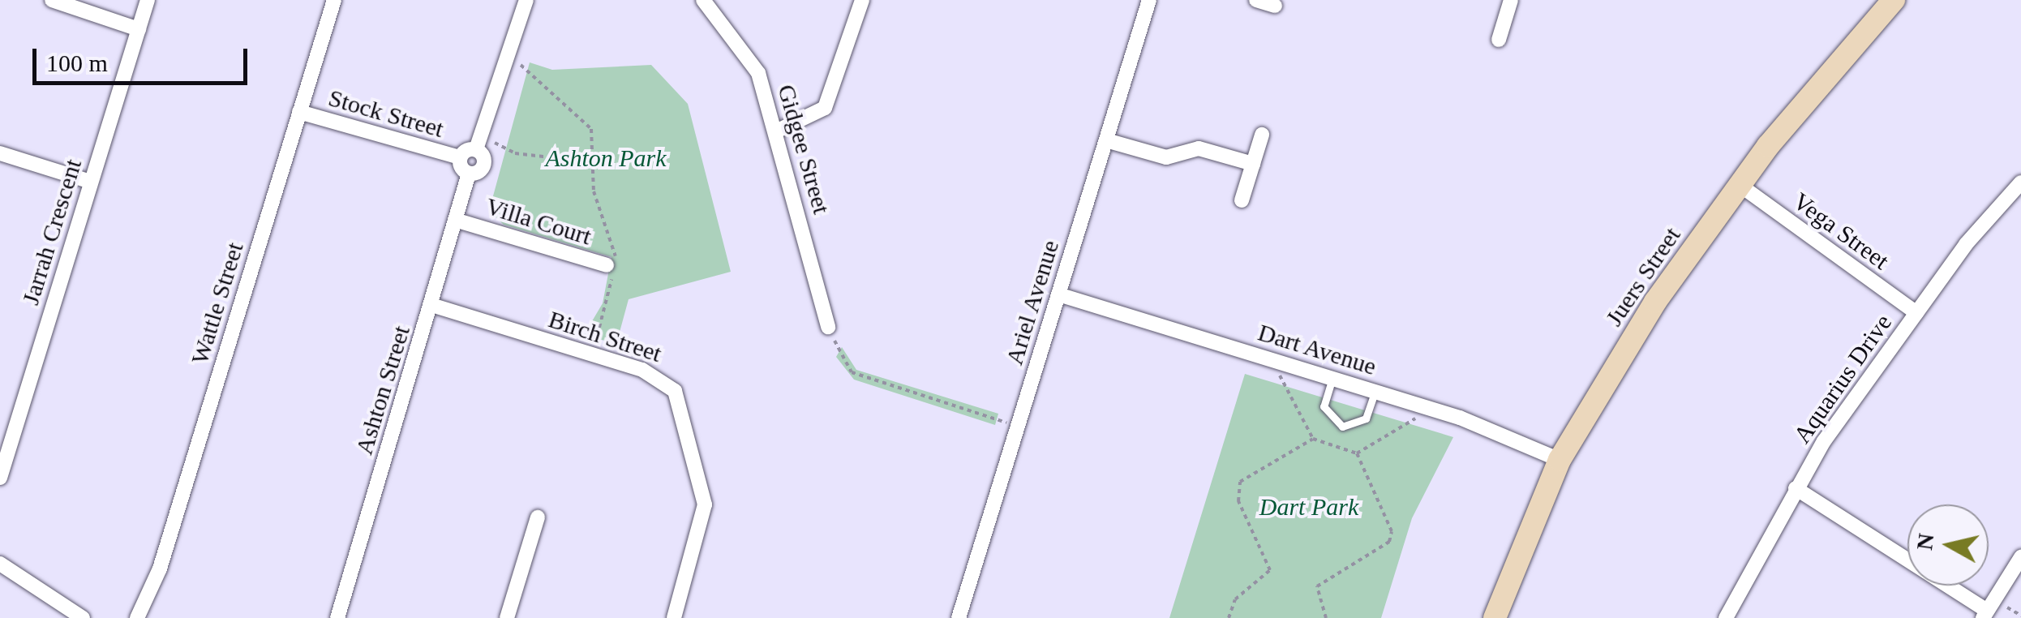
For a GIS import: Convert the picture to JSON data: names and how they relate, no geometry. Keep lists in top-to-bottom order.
{
  "streets": {
    "street": [
      "Stock Street",
      "Gidgee Street",
      "Villa Court",
      "Vega Street",
      "Jarrah Crescent",
      "Juers Street",
      "Ariel Avenue",
      "Wattle Street",
      "Birch Street",
      "Dart Avenue",
      "Aquarius Drive",
      "Ashton Street"
    ]
  },
  "crossings": [
    ["Stock Street", "Wattle Street"],
    ["Villa Court", "Ashton Street"],
    ["Vega Street", "Juers Street"],
    ["Vega Street", "Aquarius Drive"],
    ["Juers Street", "Dart Avenue"],
    ["Ariel Avenue", "Dart Avenue"],
    ["Birch Street", "Ashton Street"]
  ],
  "parks": ["Ashton Park", "Dart Park"],
  "scale_bar": "100 m",
  "north": "left"
}
